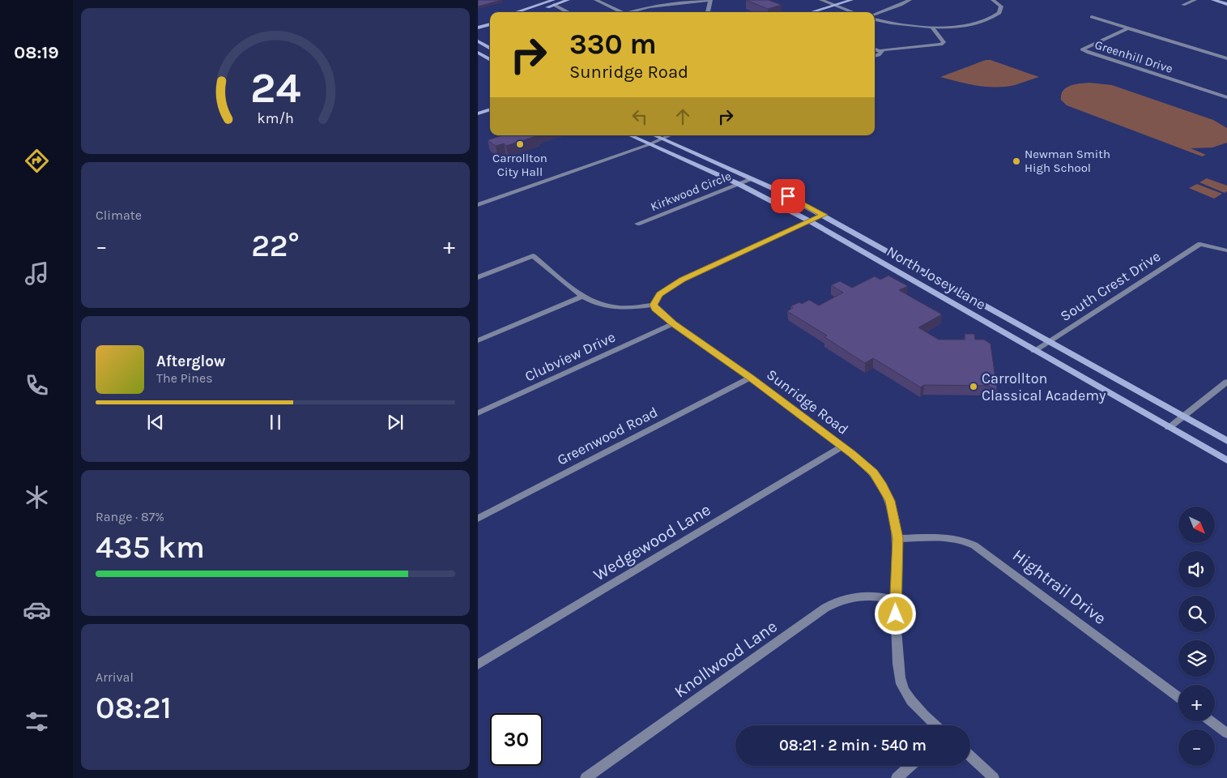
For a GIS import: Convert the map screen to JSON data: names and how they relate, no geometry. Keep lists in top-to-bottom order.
{
  "streets": {
    "main road": ["North Josey Lane"],
    "street": [
      "Greenhill Drive",
      "Kirkwood Circle",
      "South Crest Drive",
      "Clubview Drive",
      "Sunridge Road",
      "Greenwood Road",
      "Wedgewood Lane",
      "Hightrail Drive",
      "Knollwood Lane"
    ]
  },
  "crossings": [
    ["Kirkwood Circle", "North Josey Lane"],
    ["North Josey Lane", "South Crest Drive"],
    ["Clubview Drive", "Sunridge Road"],
    ["Sunridge Road", "Greenwood Road"],
    ["Sunridge Road", "Wedgewood Lane"],
    ["Sunridge Road", "Hightrail Drive"],
    ["Sunridge Road", "Knollwood Lane"]
  ],
  "places": ["Carrollton City Hall", "Newman Smith High School", "Carrollton Classical Academy"],
  "north": "bottom right",
  "page": {
    "tabs": "08:19",
    "turn": ["330 m", "Sunridge Road"],
    "tile": [
      "Climate",
      ["Range · 87%", "435 km"],
      ["Arrival", "08:21"]
    ],
    "heat": ["−", "22°", "+"],
    "song": ["Afterglow", "The Pines"],
    "map_buttons": ["+", "−"],
    "limit": "30",
    "trip": "08:21 · 2 min · 540 m",
    "gauge": ["24", "km/h"]
  }
}
